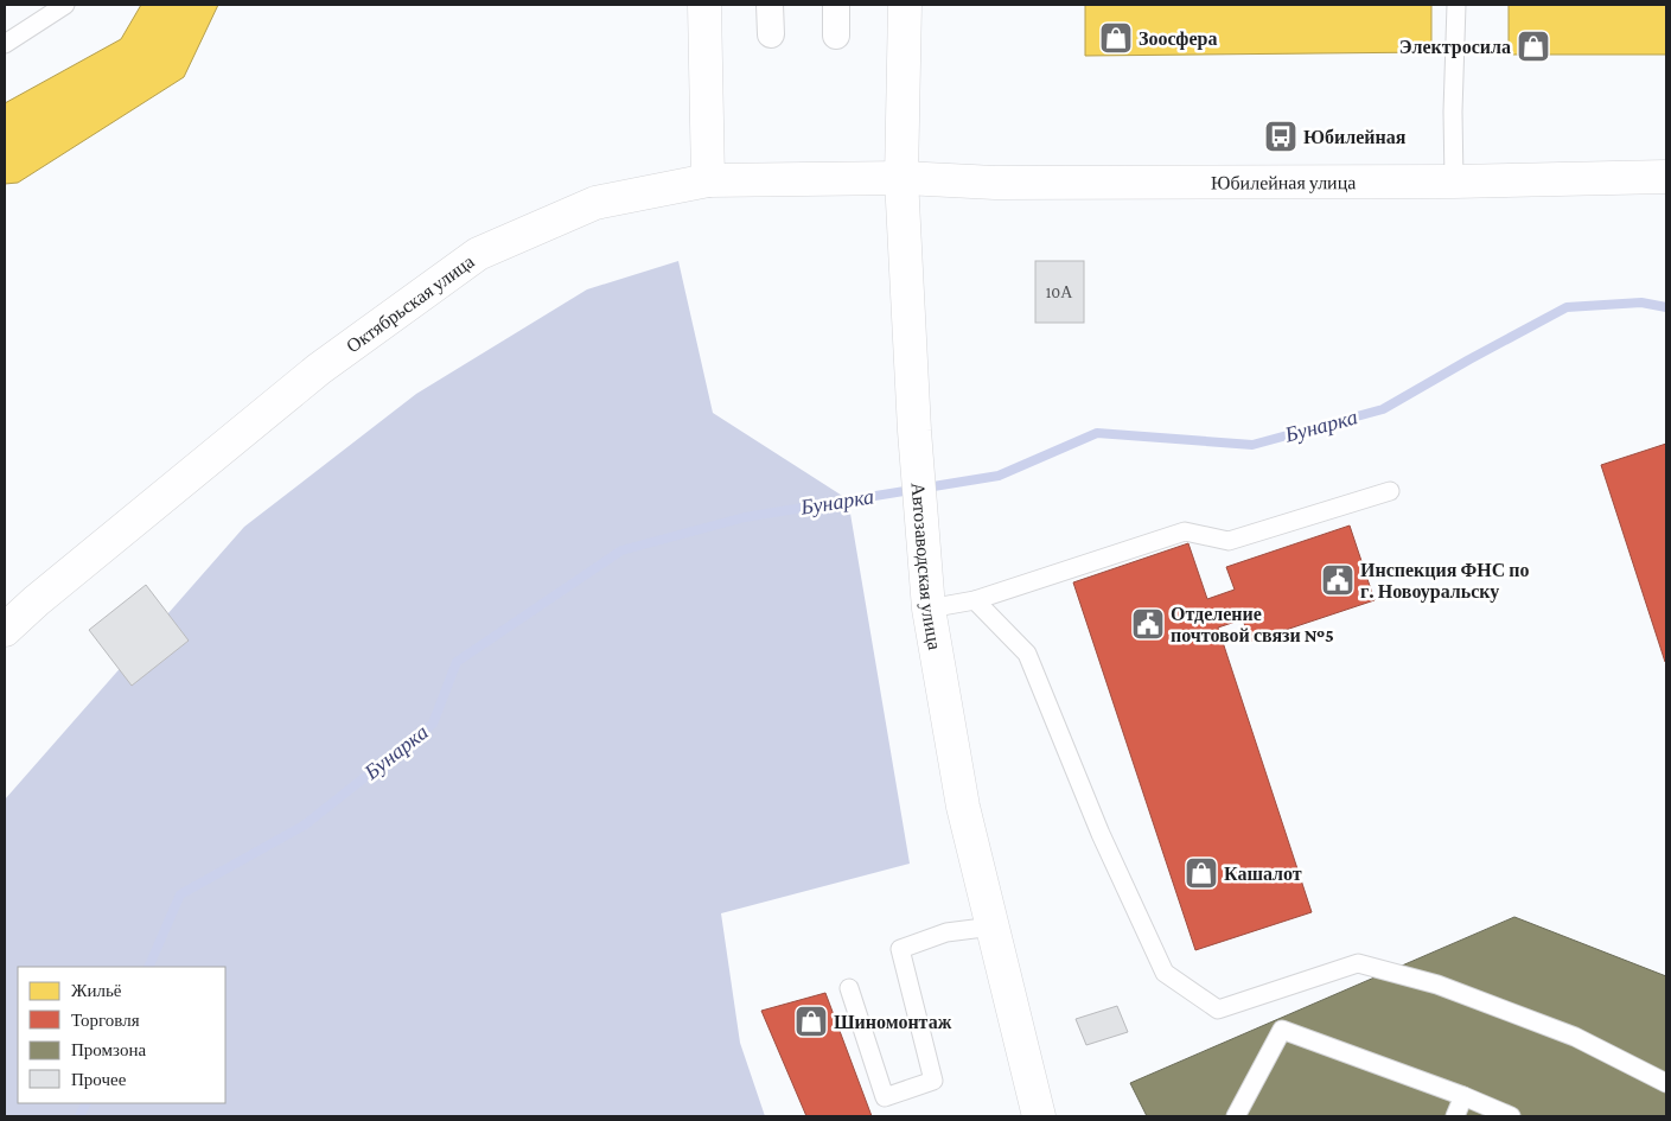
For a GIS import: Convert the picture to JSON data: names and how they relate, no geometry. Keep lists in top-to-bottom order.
{
  "streets": {
    "street": ["Юбилейная улица", "Октябрьская улица", "Автозаводская улица"]
  },
  "crossings": [
    ["Юбилейная улица", "Октябрьская улица"],
    ["Юбилейная улица", "Автозаводская улица"],
    ["Октябрьская улица", "Автозаводская улица"]
  ],
  "water": ["Бунарка"],
  "places": {
    "shop": [
      "Зоосфера",
      "Электросила",
      "Кашалот",
      "Шиномонтаж"
    ],
    "bus stop": ["Юбилейная"],
    "public building": ["Инспекция ФНС по г. Новоуральску", "Отделение почтовой связи №5"]
  },
  "house_numbers": ["10А"],
  "legend": [
    "Жильё",
    "Торговля",
    "Промзона",
    "Прочее"
  ]
}
